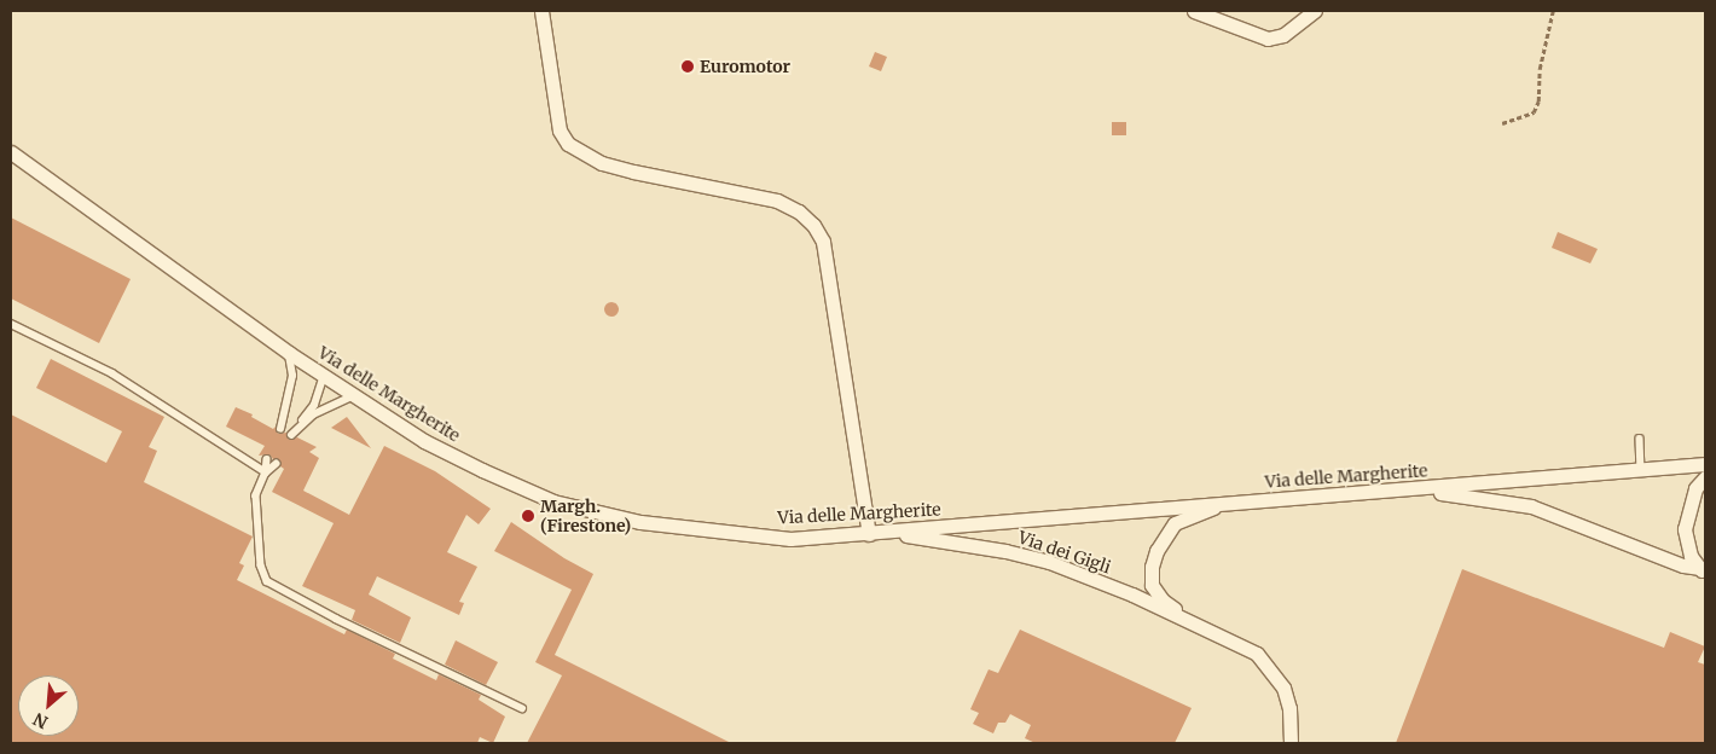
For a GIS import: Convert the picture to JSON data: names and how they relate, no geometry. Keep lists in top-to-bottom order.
{
  "streets": {
    "street": ["Via delle Margherite", "Via dei Gigli"]
  },
  "crossings": [
    ["Via delle Margherite", "Via dei Gigli"]
  ],
  "places": ["Euromotor", "Margh. (Firestone)"],
  "north": "bottom left"
}
